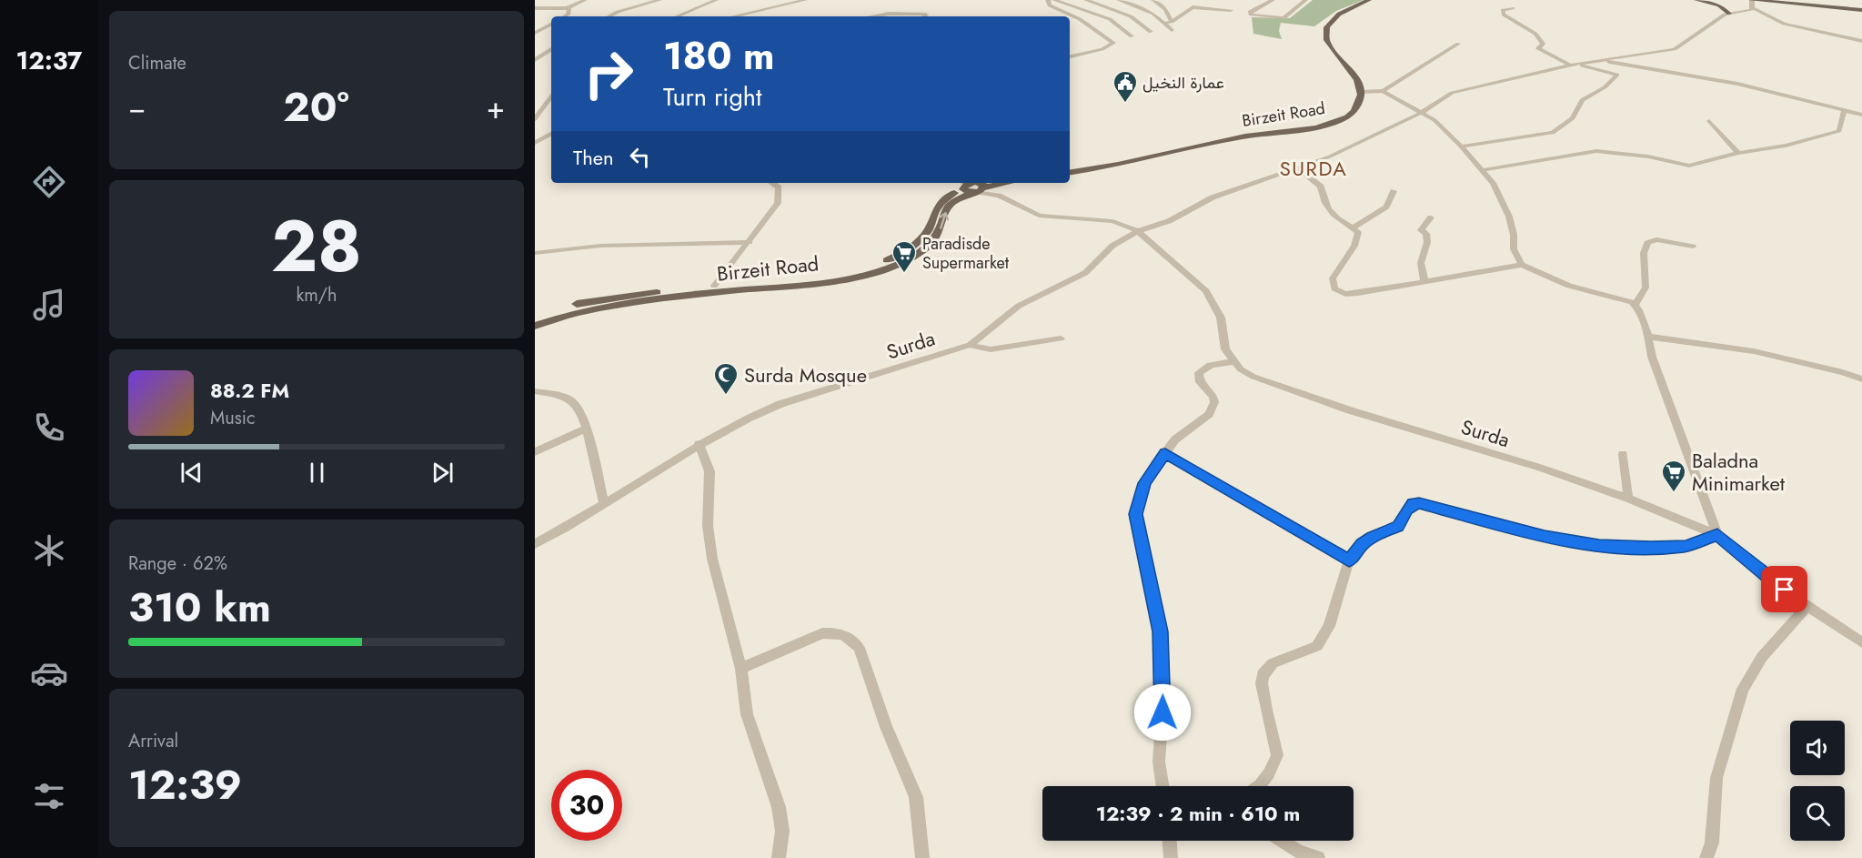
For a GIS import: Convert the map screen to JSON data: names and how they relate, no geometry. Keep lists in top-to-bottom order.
{
  "streets": {
    "main road": ["Birzeit Road"],
    "street": ["Surda"]
  },
  "districts": ["SURDA"],
  "places": {
    "public building": ["عمارة النخيل"],
    "supermarket": ["Paradisde Supermarket", "Baladna Minimarket"],
    "mosque": ["Surda Mosque"]
  },
  "page": {
    "tabs": "12:37",
    "tile": [
      "Climate",
      ["28", "km/h"],
      ["Range · 62%", "310 km"],
      ["Arrival", "12:39"]
    ],
    "turn": ["180 m", "Turn right"],
    "heat": ["−", "20°", "+"],
    "then": "Then",
    "song": ["88.2 FM", "Music"],
    "limit": "30",
    "trip": "12:39 · 2 min · 610 m"
  }
}
